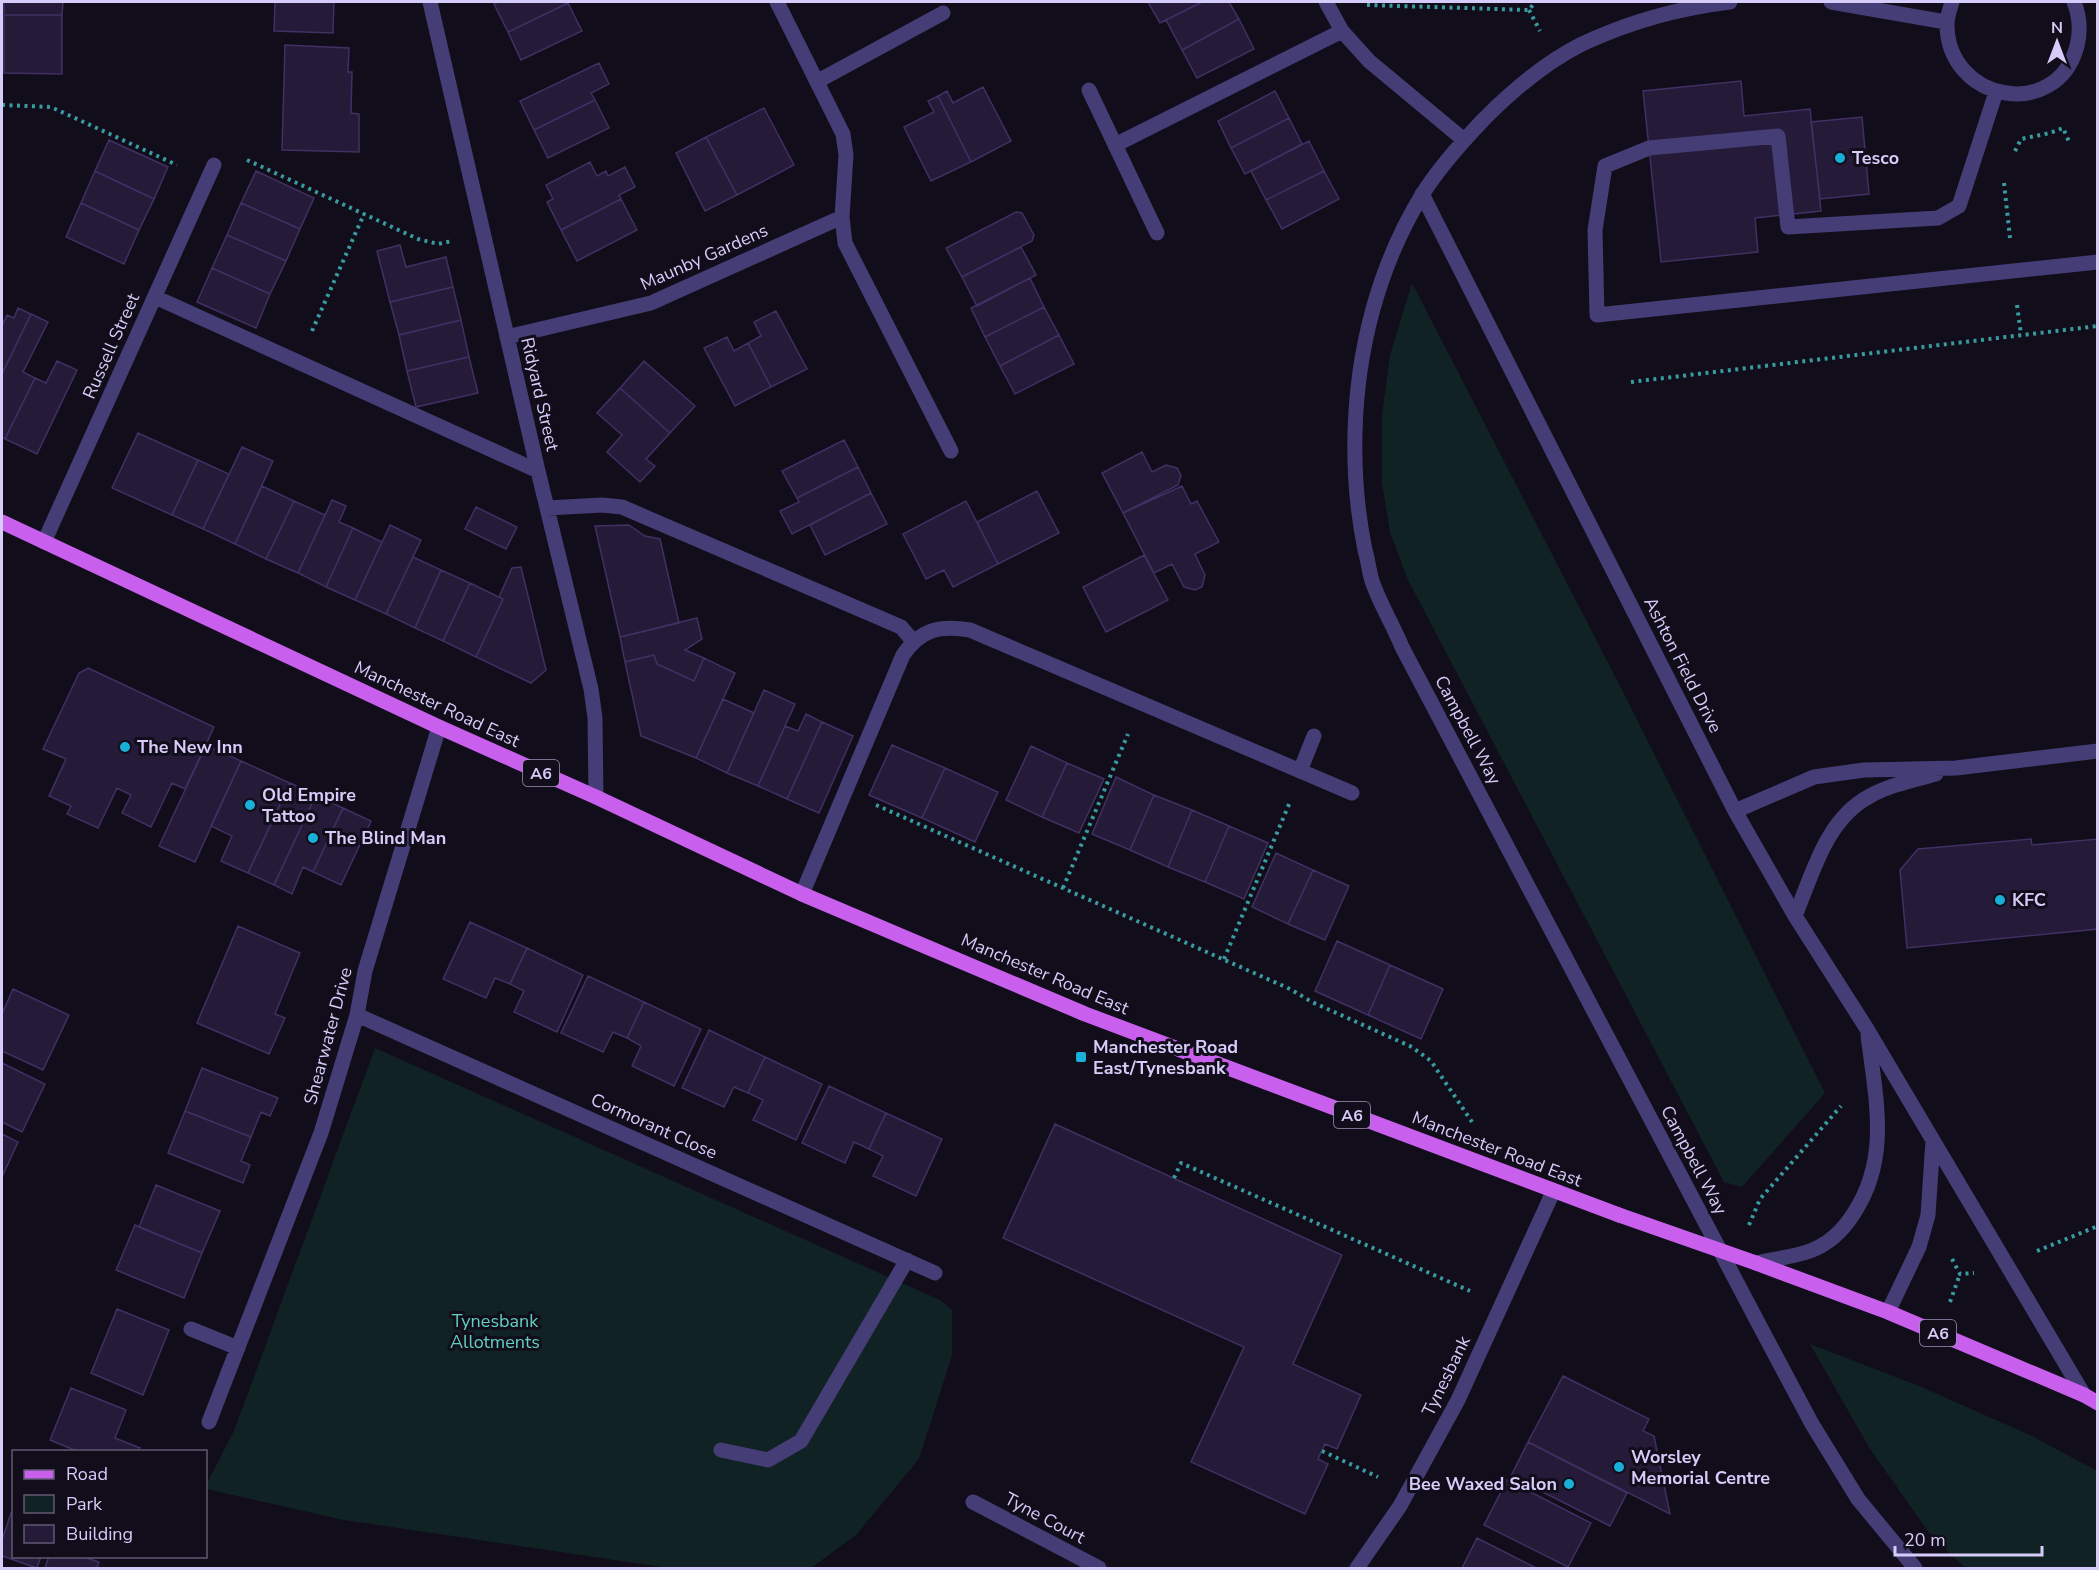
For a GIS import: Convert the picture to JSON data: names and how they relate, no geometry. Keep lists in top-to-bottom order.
{
  "streets": {
    "main road": ["Manchester Road East", "A6"],
    "street": [
      "Maunby Gardens",
      "Russell Street",
      "Ridyard Street",
      "Ashton Field Drive",
      "Campbell Way",
      "Shearwater Drive",
      "Cormorant Close",
      "Tynesbank",
      "Tyne Court"
    ]
  },
  "crossings": [
    ["Maunby Gardens", "Ridyard Street"],
    ["Russell Street", "Manchester Road East"],
    ["Ridyard Street", "Manchester Road East"],
    ["Ashton Field Drive", "Manchester Road East"],
    ["Ashton Field Drive", "Campbell Way"],
    ["Manchester Road East", "Shearwater Drive"],
    ["Manchester Road East", "Tynesbank"],
    ["Shearwater Drive", "Cormorant Close"]
  ],
  "parks": ["Tynesbank Allotments"],
  "places": {
    "other": [
      "Tesco",
      "The New Inn",
      "Old Empire Tattoo",
      "The Blind Man",
      "KFC",
      "Worsley Memorial Centre",
      "Bee Waxed Salon"
    ],
    "transit": ["Manchester Road East/Tynesbank"]
  },
  "legend": ["Road", "Park", "Building"],
  "scale_bar": "20 m",
  "north": "top"
}
